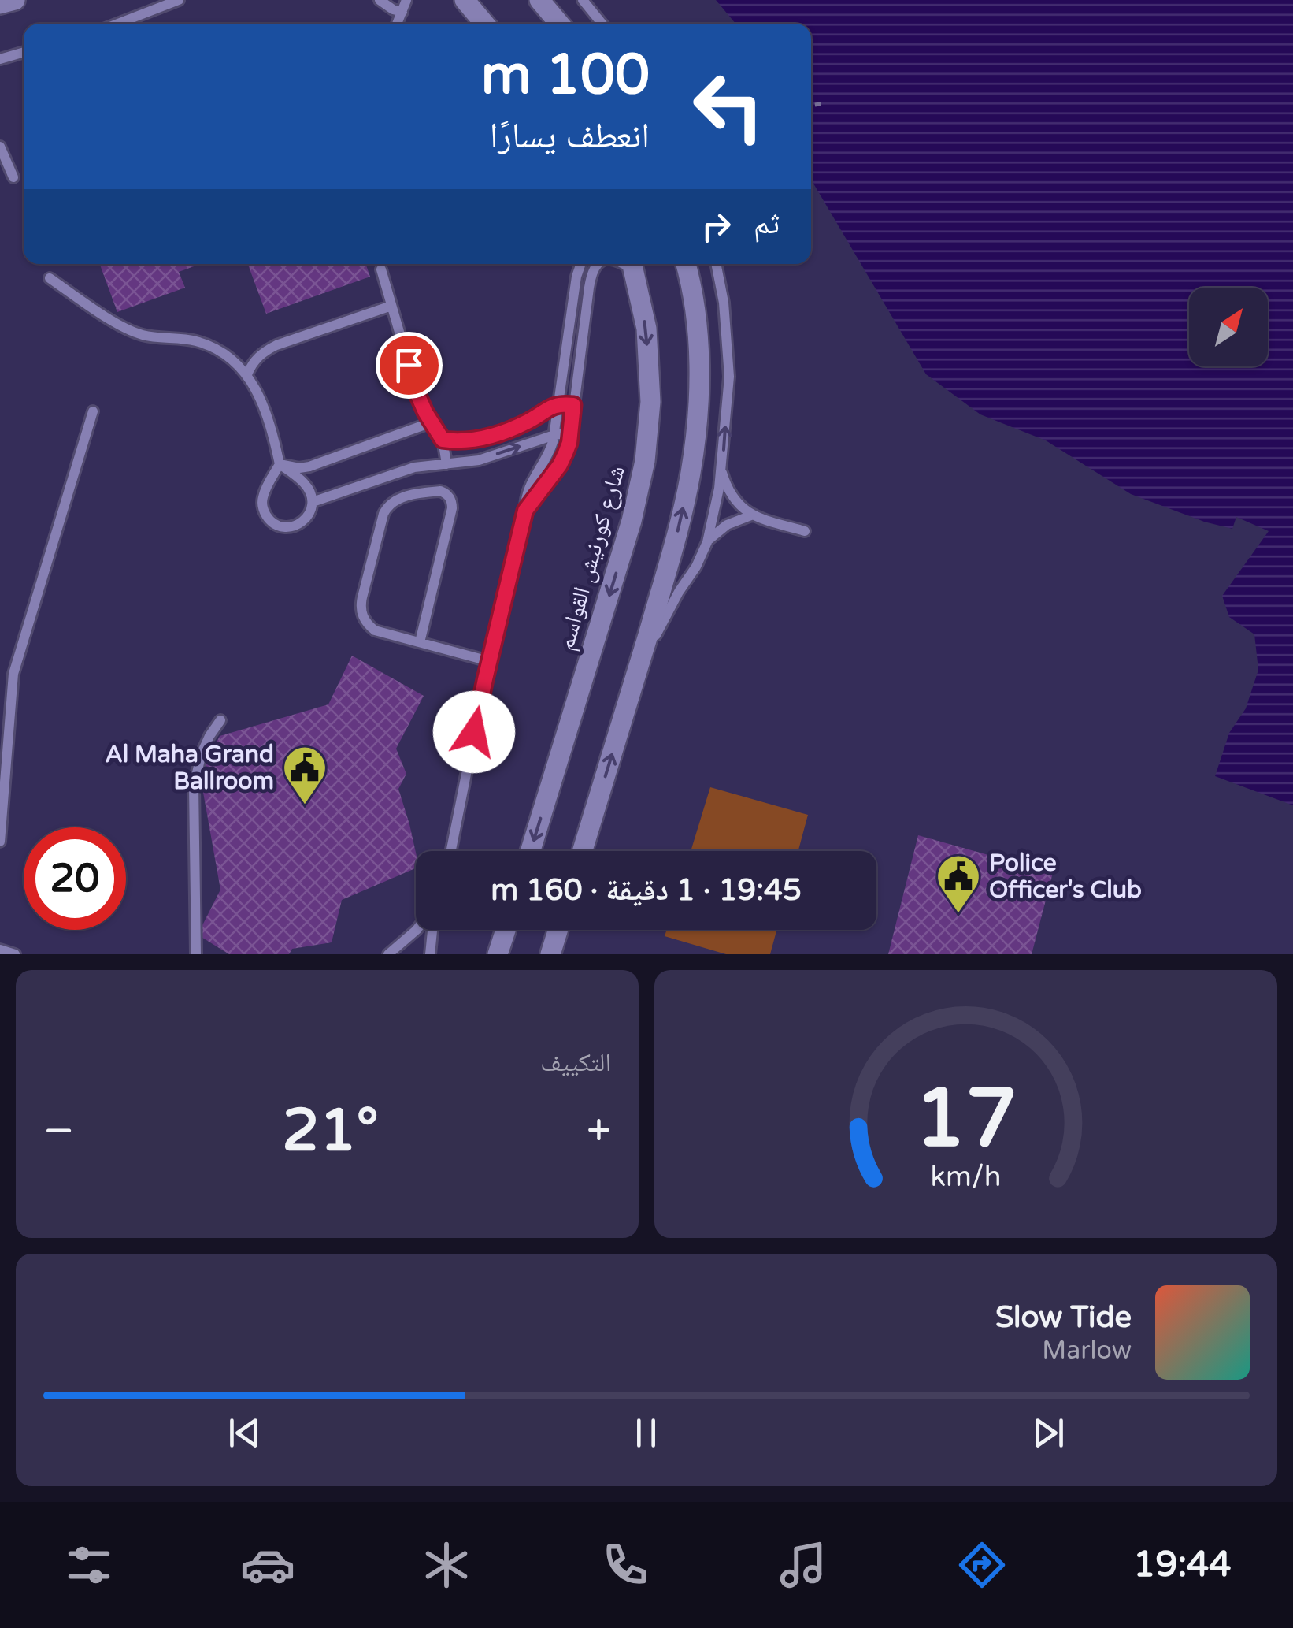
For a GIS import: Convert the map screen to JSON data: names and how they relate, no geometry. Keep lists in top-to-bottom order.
{
  "streets": {
    "main road": ["شارع كورنيش القواسم"]
  },
  "places": {
    "public building": ["Al Maha Grand Ballroom", "Police Officer's Club"]
  },
  "north": "top right",
  "page": {
    "turn": ["100 m", "انعطف يسارًا"],
    "then": "ثم",
    "limit": "20",
    "trip": "19:45 · 1 دقيقة · 160 m",
    "tile": "التكييف",
    "heat": ["−", "21°", "+"],
    "song": ["Slow Tide", "Marlow"],
    "tabs": "19:44",
    "gauge": ["17", "km/h"]
  }
}
